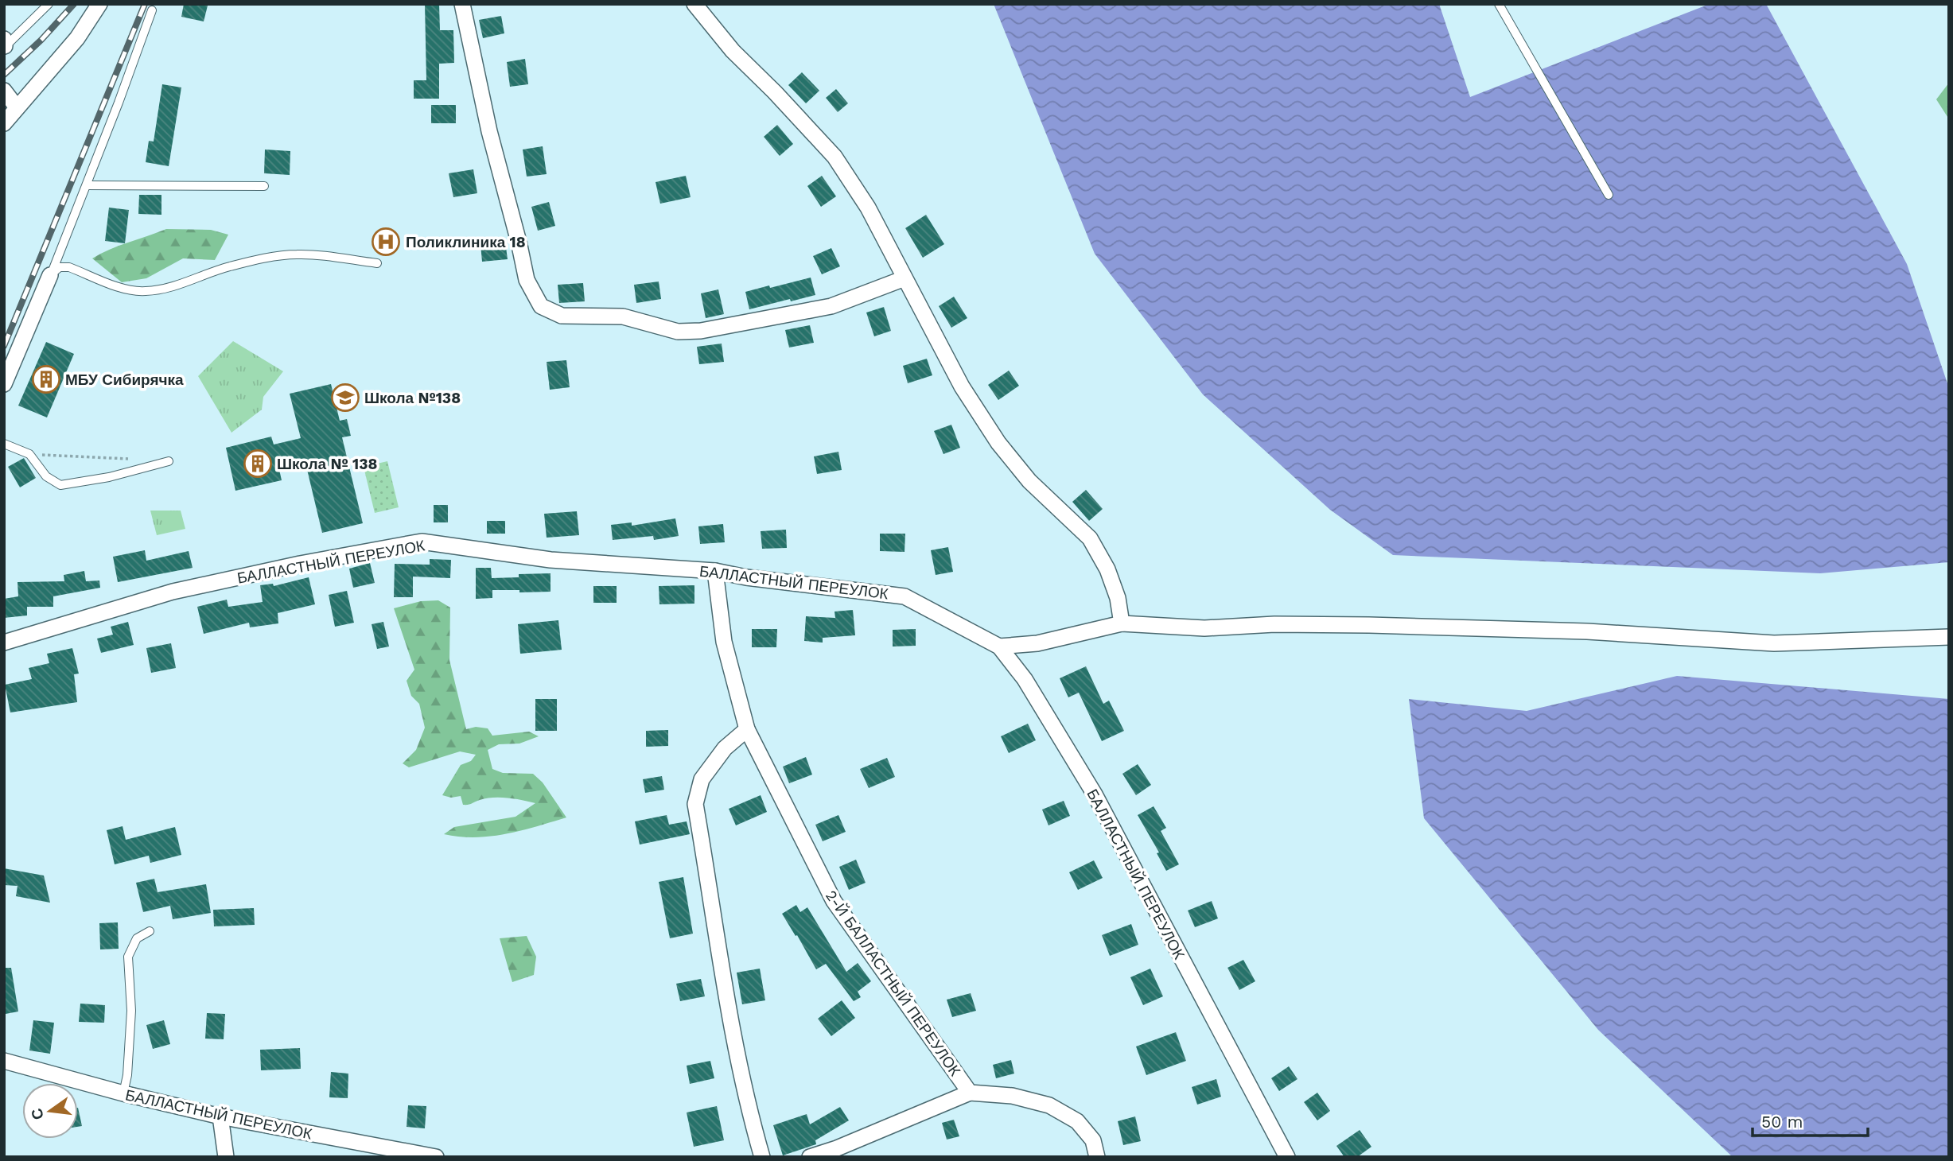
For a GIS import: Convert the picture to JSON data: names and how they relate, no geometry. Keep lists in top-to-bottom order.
{
  "streets": {
    "street": ["БАЛЛАСТНЫЙ ПЕРЕУЛОК", "2-Й БАЛЛАСТНЫЙ ПЕРЕУЛОК"]
  },
  "crossings": [
    ["БАЛЛАСТНЫЙ ПЕРЕУЛОК", "2-Й БАЛЛАСТНЫЙ ПЕРЕУЛОК"]
  ],
  "places": {
    "hospital": ["Поликлиника 18"],
    "building": ["МБУ Сибирячка", "Школа № 138"],
    "school or university": ["Школа №138"]
  },
  "scale_bar": "50 m",
  "north": "left"
}
